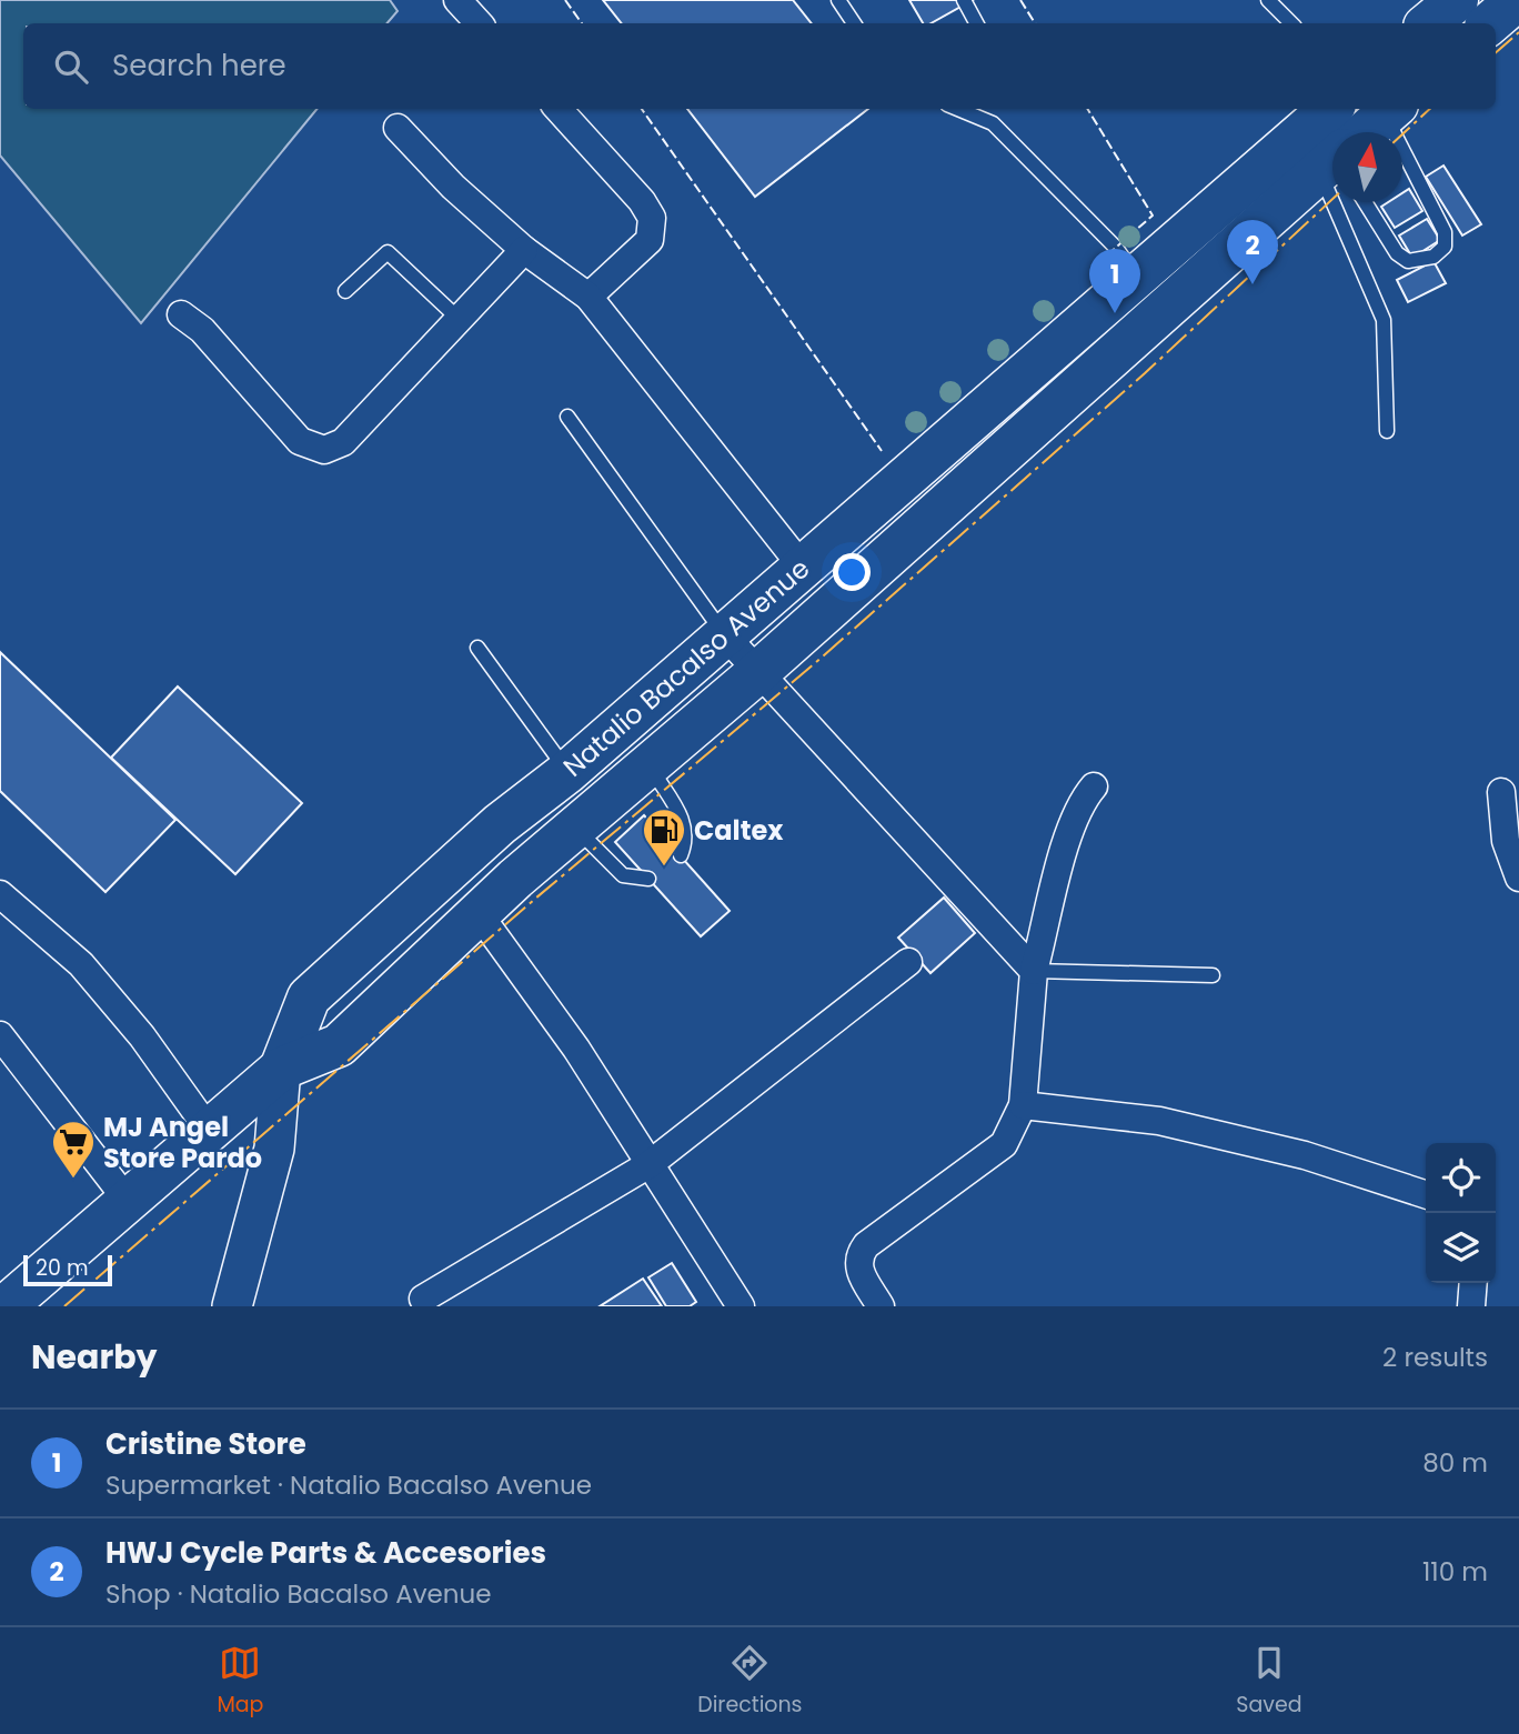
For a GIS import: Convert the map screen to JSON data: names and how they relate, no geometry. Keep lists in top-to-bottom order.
{
  "streets": {
    "main road": ["Natalio Bacalso Avenue"]
  },
  "places": {
    "fuel station": ["Caltex"],
    "supermarket": ["MJ Angel Store Pardo"]
  },
  "scale_bar": "20 m",
  "north": "top",
  "page": {
    "search": "Search here",
    "pins": ["2", "1"],
    "scale": "20 m",
    "heading": ["Nearby", "2 results"],
    "list": [
      {
        "mark": "1",
        "name": "Cristine Store",
        "note": "Supermarket · Natalio Bacalso Avenue",
        "value": "80 m"
      },
      {
        "mark": "2",
        "name": "HWJ Cycle Parts & Accesories",
        "note": "Shop · Natalio Bacalso Avenue",
        "value": "110 m"
      }
    ],
    "nav": ["Map", "Directions", "Saved"]
  }
}
